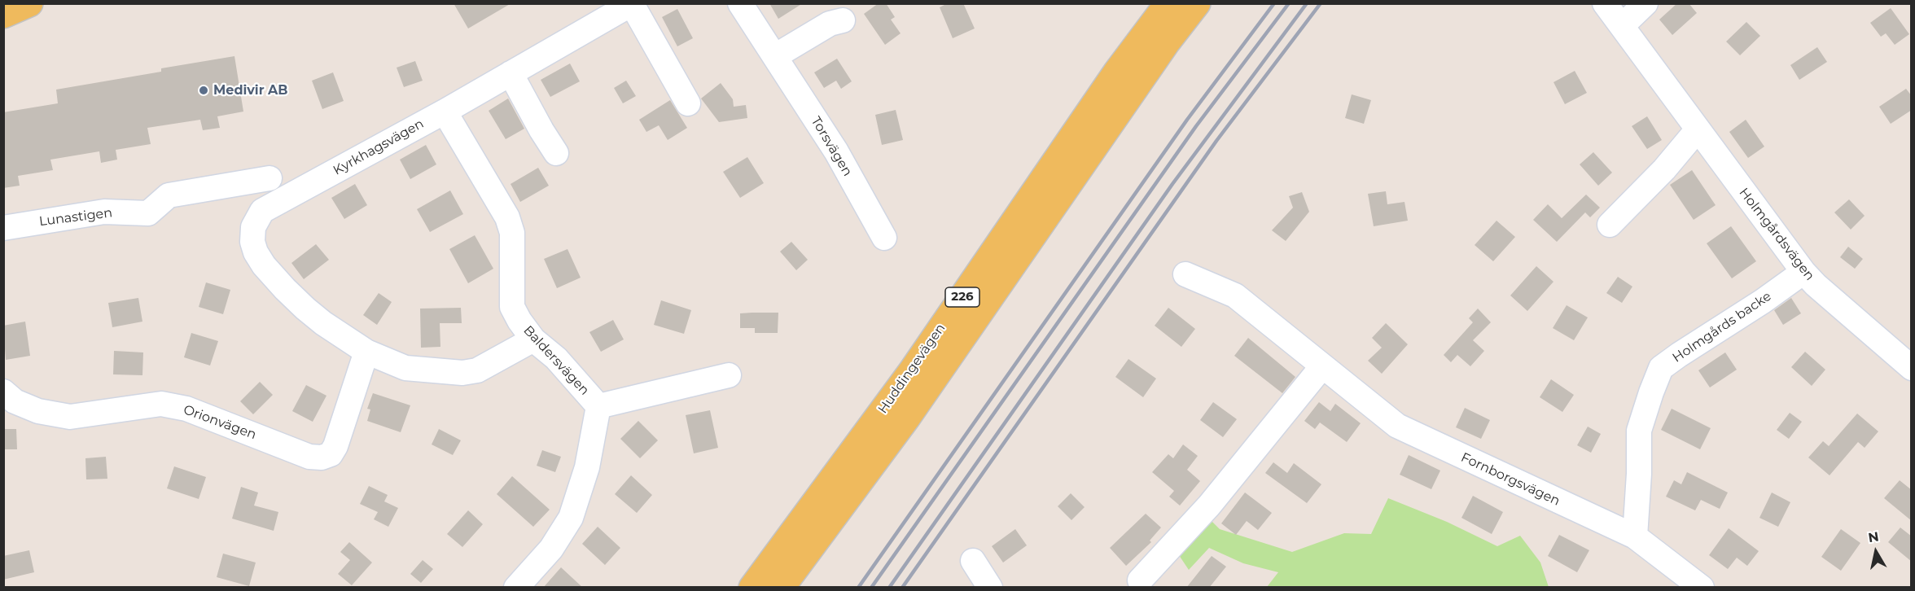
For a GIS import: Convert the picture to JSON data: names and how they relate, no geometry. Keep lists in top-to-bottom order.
{
  "streets": {
    "main road": ["226", "Huddingevägen"],
    "street": [
      "Torsvägen",
      "Kyrkhagsvägen",
      "Lunastigen",
      "Holmgårdsvägen",
      "Holmgårds backe",
      "Baldersvägen",
      "Orionvägen",
      "Fornborgsvägen"
    ]
  },
  "crossings": [
    ["Kyrkhagsvägen", "Baldersvägen"],
    ["Kyrkhagsvägen", "Orionvägen"],
    ["Holmgårdsvägen", "Holmgårds backe"],
    ["Holmgårds backe", "Fornborgsvägen"]
  ],
  "places": ["Medivir AB"],
  "north": "top"
}
